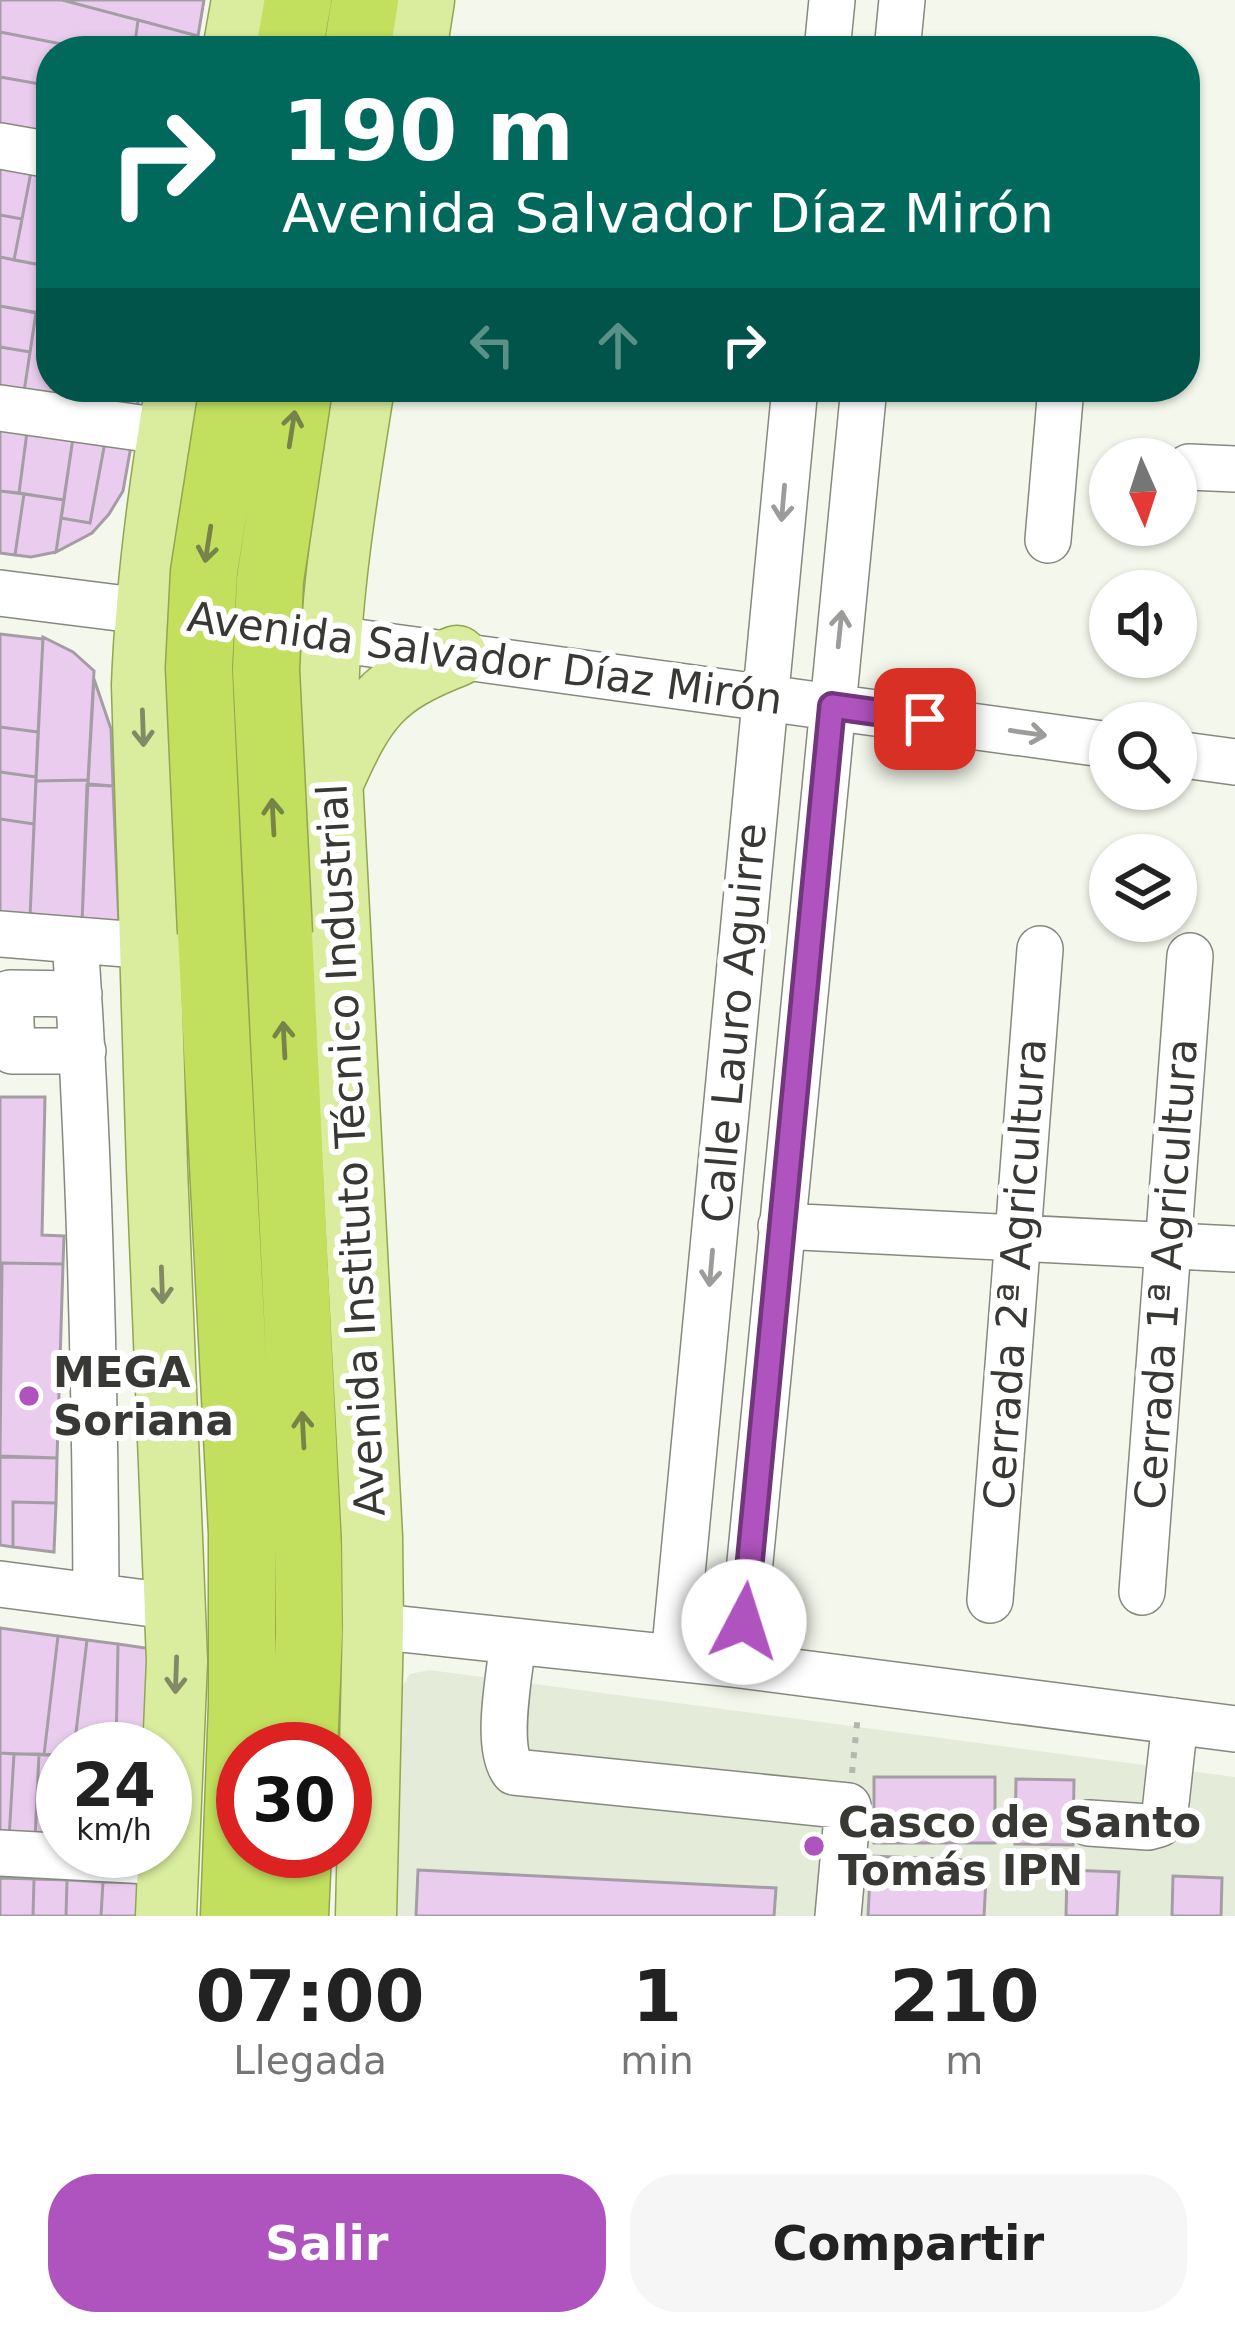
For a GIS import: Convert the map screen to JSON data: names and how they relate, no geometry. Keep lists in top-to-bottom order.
{
  "streets": {
    "main road": ["Avenida Instituto Técnico Industrial"],
    "street": [
      "Avenida Salvador Díaz Mirón",
      "Calle Lauro Aguirre",
      "Cerrada 2ª Agricultura",
      "Cerrada 1ª Agricultura"
    ]
  },
  "crossings": [
    ["Avenida Salvador Díaz Mirón", "Calle Lauro Aguirre"],
    ["Avenida Salvador Díaz Mirón", "Avenida Instituto Técnico Industrial"]
  ],
  "places": ["MEGA Soriana", "Casco de Santo Tomás IPN"],
  "north": "bottom",
  "page": {
    "turn": ["190 m", "Avenida Salvador Díaz Mirón"],
    "speed": "24 km/h",
    "limit": "30",
    "eta": [
      "07:00",
      "Llegada",
      "1",
      "min",
      "210",
      "m"
    ],
    "buttons": ["Salir", "Compartir"]
  }
}
